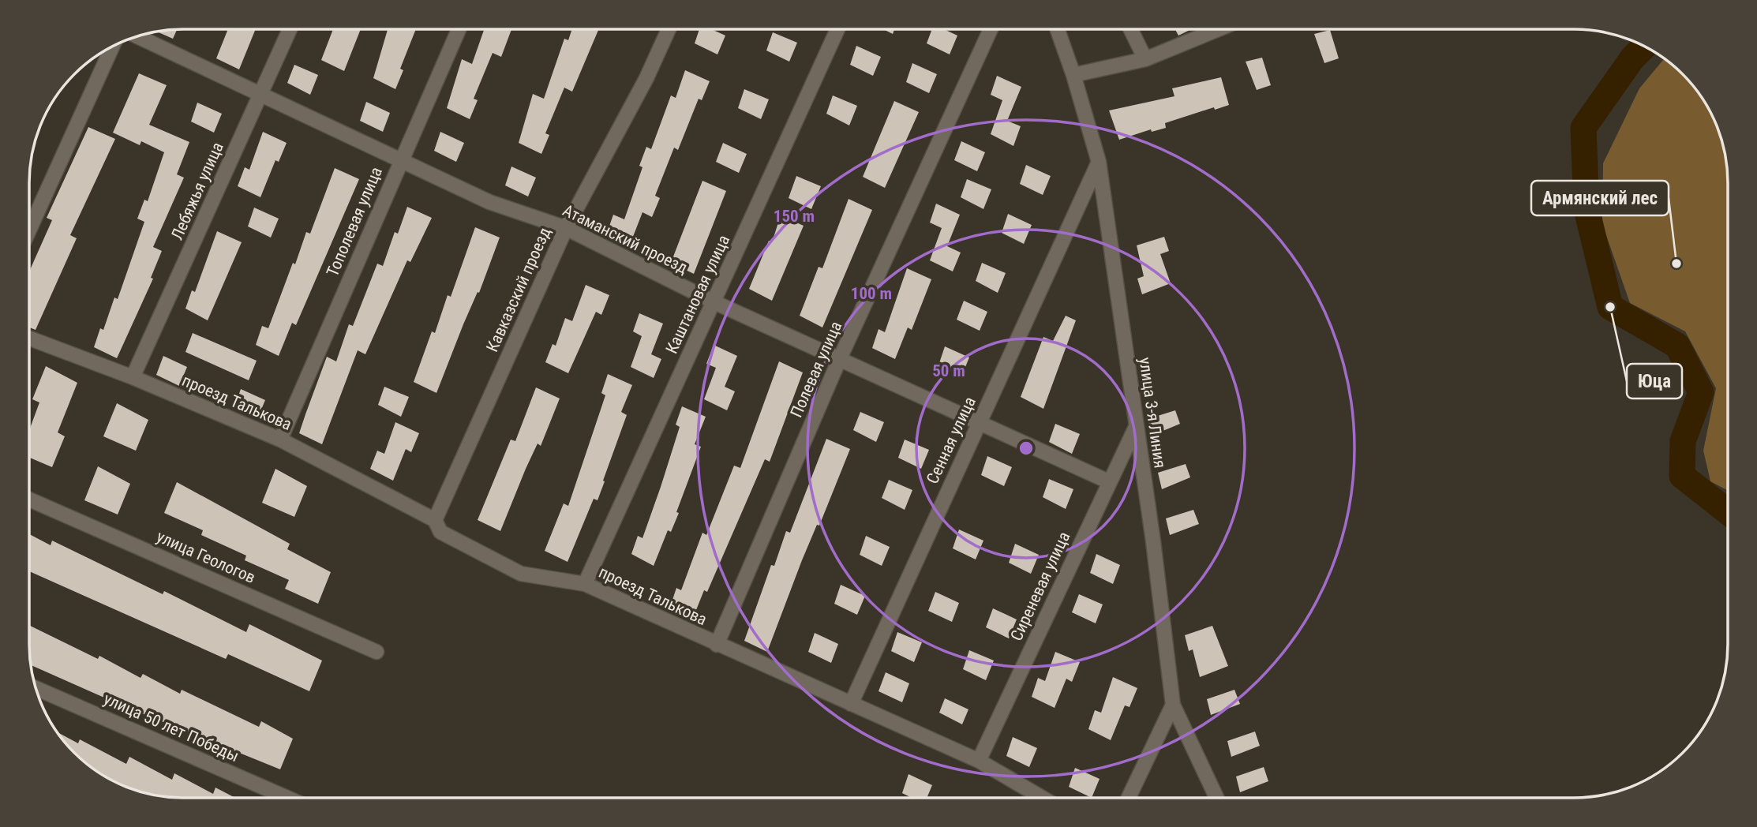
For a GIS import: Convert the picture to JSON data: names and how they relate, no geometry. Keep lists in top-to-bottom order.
{
  "streets": {
    "street": [
      "Лебяжья улица",
      "Тополевая улица",
      "Атаманский проезд",
      "Кавказский проезд",
      "Каштановая улица",
      "Полевая улица",
      "проезд Талькова",
      "улица 3-я Линия",
      "Сенная улица",
      "улица Геологов",
      "Сиреневая улица",
      "улица 50 лет Победы"
    ]
  },
  "crossings": [
    ["Лебяжья улица", "Атаманский проезд"],
    ["Лебяжья улица", "проезд Талькова"],
    ["Тополевая улица", "Атаманский проезд"],
    ["Тополевая улица", "проезд Талькова"],
    ["Атаманский проезд", "Кавказский проезд"],
    ["Атаманский проезд", "Каштановая улица"],
    ["Атаманский проезд", "Полевая улица"],
    ["Атаманский проезд", "Сенная улица"],
    ["Атаманский проезд", "Сиреневая улица"],
    ["Кавказский проезд", "проезд Талькова"],
    ["Каштановая улица", "проезд Талькова"],
    ["Полевая улица", "проезд Талькова"],
    ["проезд Талькова", "Сенная улица"],
    ["проезд Талькова", "Сиреневая улица"],
    ["улица 3-я Линия", "Сенная улица"],
    ["улица 3-я Линия", "Сиреневая улица"]
  ],
  "places": ["Армянский лес", "Юца"],
  "rings": ["150 m", "100 m", "50 m"]
}
